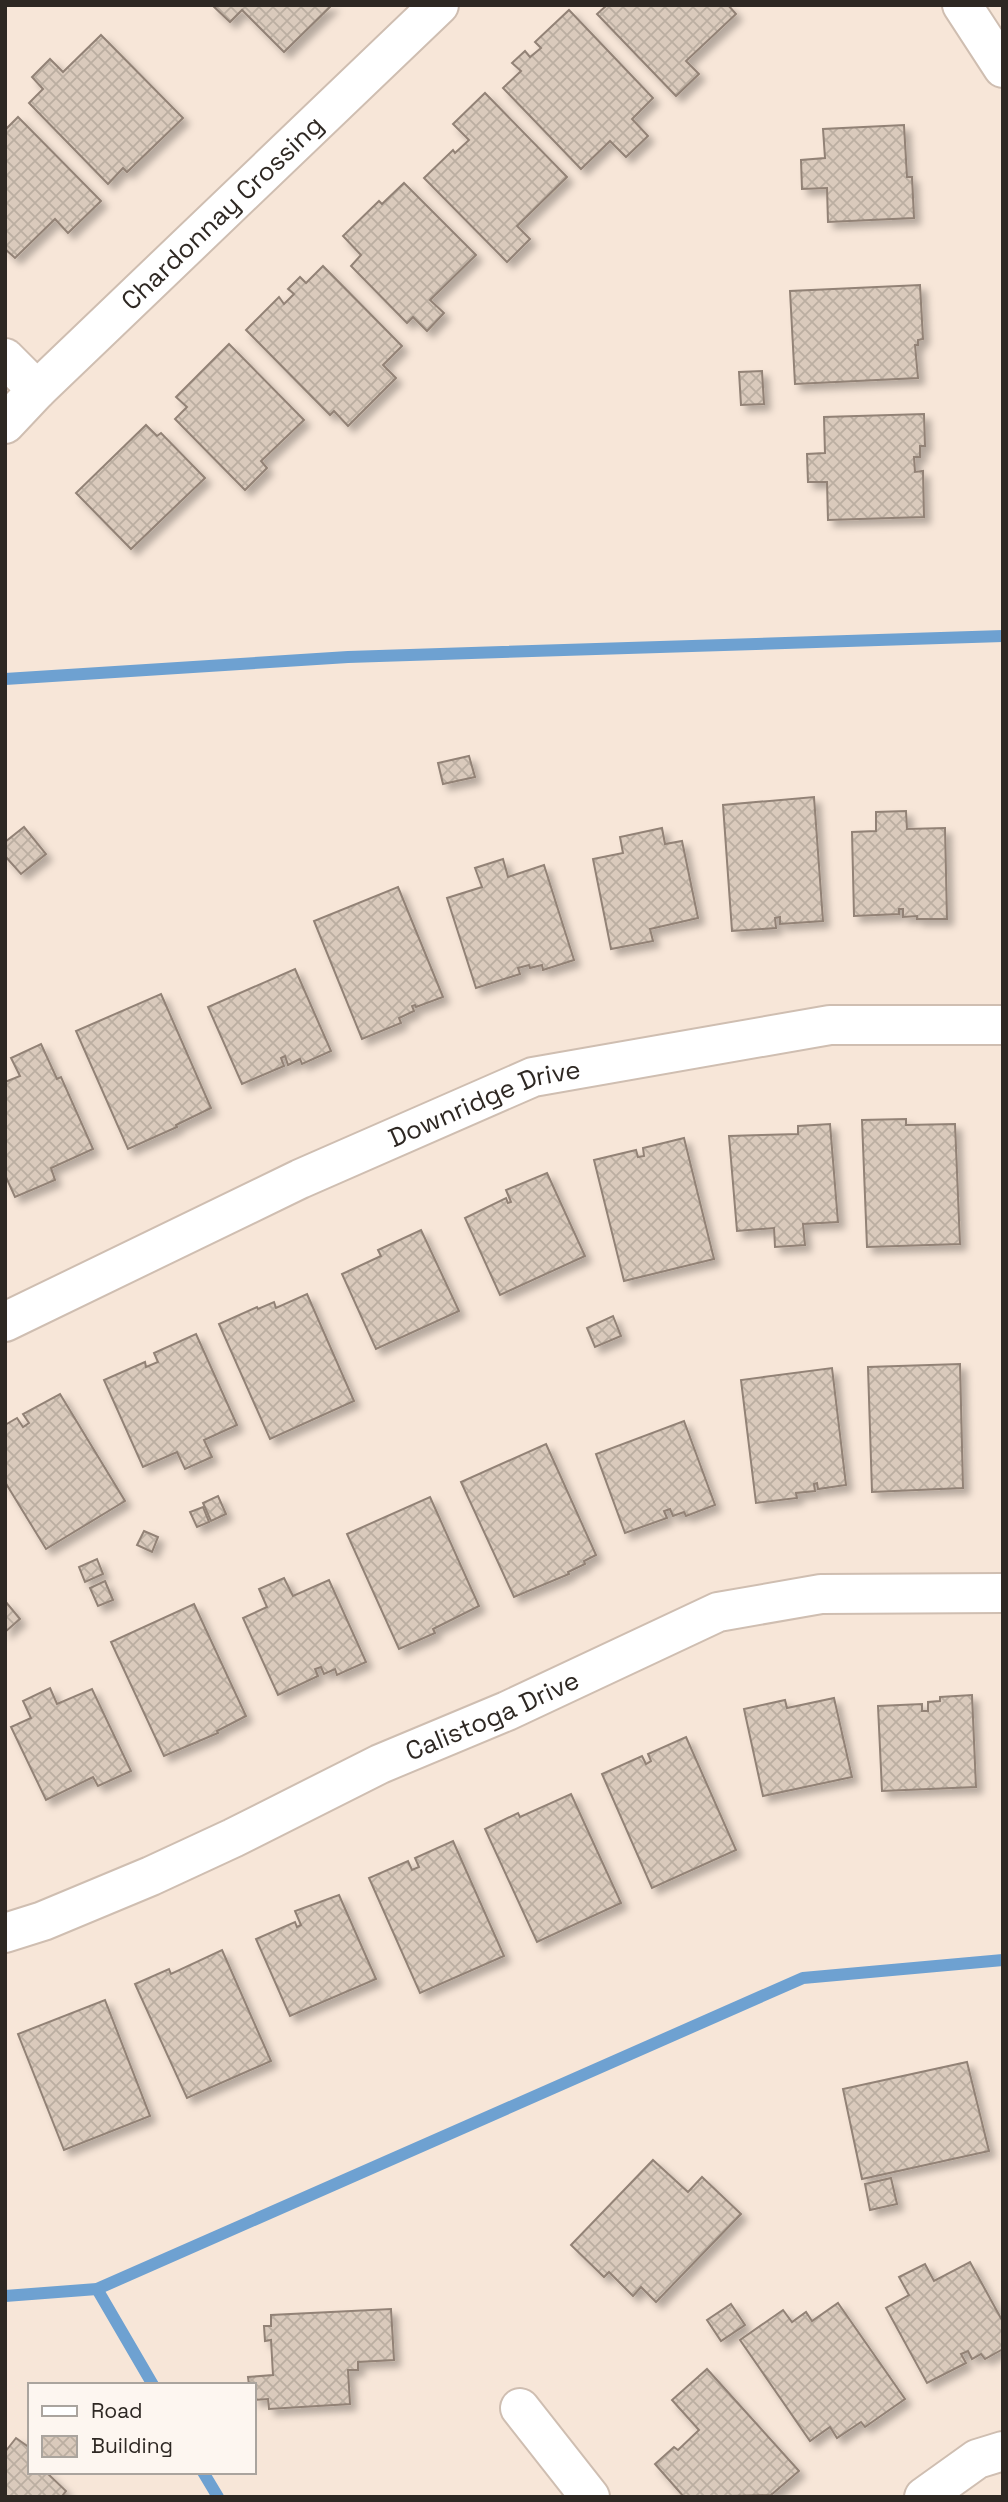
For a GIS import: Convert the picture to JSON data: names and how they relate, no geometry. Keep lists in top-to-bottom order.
{
  "streets": {
    "street": ["Chardonnay Crossing", "Downridge Drive", "Calistoga Drive"]
  },
  "legend": ["Road", "Building"]
}
